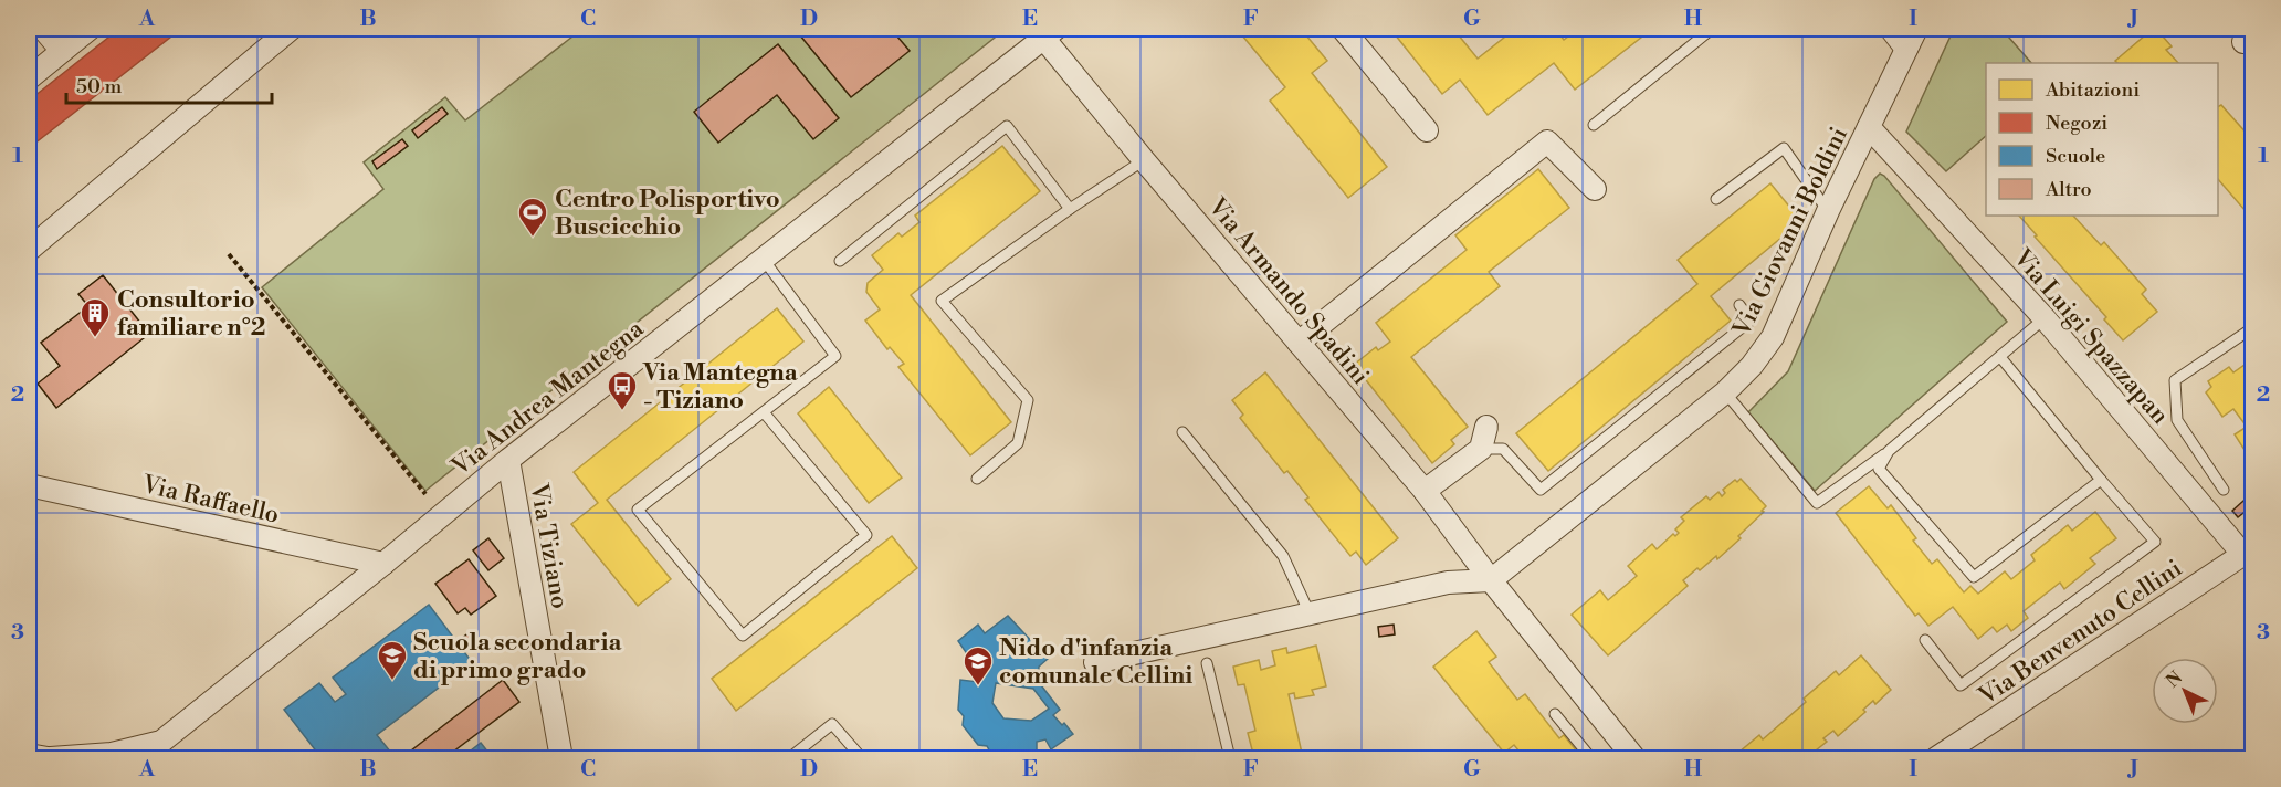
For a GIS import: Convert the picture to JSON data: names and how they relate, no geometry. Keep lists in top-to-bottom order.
{
  "streets": {
    "street": [
      "Via Giovanni Boldini",
      "Via Armando Spadini",
      "Via Luigi Spazzapan",
      "Via Andrea Mantegna",
      "Via Raffaello",
      "Via Tiziano",
      "Via Benvenuto Cellini"
    ]
  },
  "crossings": [
    ["Via Giovanni Boldini", "Via Armando Spadini"],
    ["Via Giovanni Boldini", "Via Luigi Spazzapan"],
    ["Via Armando Spadini", "Via Andrea Mantegna"],
    ["Via Luigi Spazzapan", "Via Benvenuto Cellini"],
    ["Via Andrea Mantegna", "Via Raffaello"],
    ["Via Andrea Mantegna", "Via Tiziano"]
  ],
  "places": {
    "sports": ["Centro Polisportivo Buscicchio"],
    "building": ["Consultorio familiare n°2"],
    "bus stop": ["Via Mantegna - Tiziano"],
    "school or university": ["Scuola secondaria di primo grado", "Nido d'infanzia comunale Cellini"]
  },
  "legend": [
    "Abitazioni",
    "Negozi",
    "Scuole",
    "Altro"
  ],
  "scale_bar": "50 m",
  "north": "top left",
  "grid": {
    "columns": [
      "A",
      "B",
      "C",
      "D",
      "E",
      "F",
      "G",
      "H",
      "I",
      "J"
    ],
    "rows": ["1", "2", "3"]
  }
}
